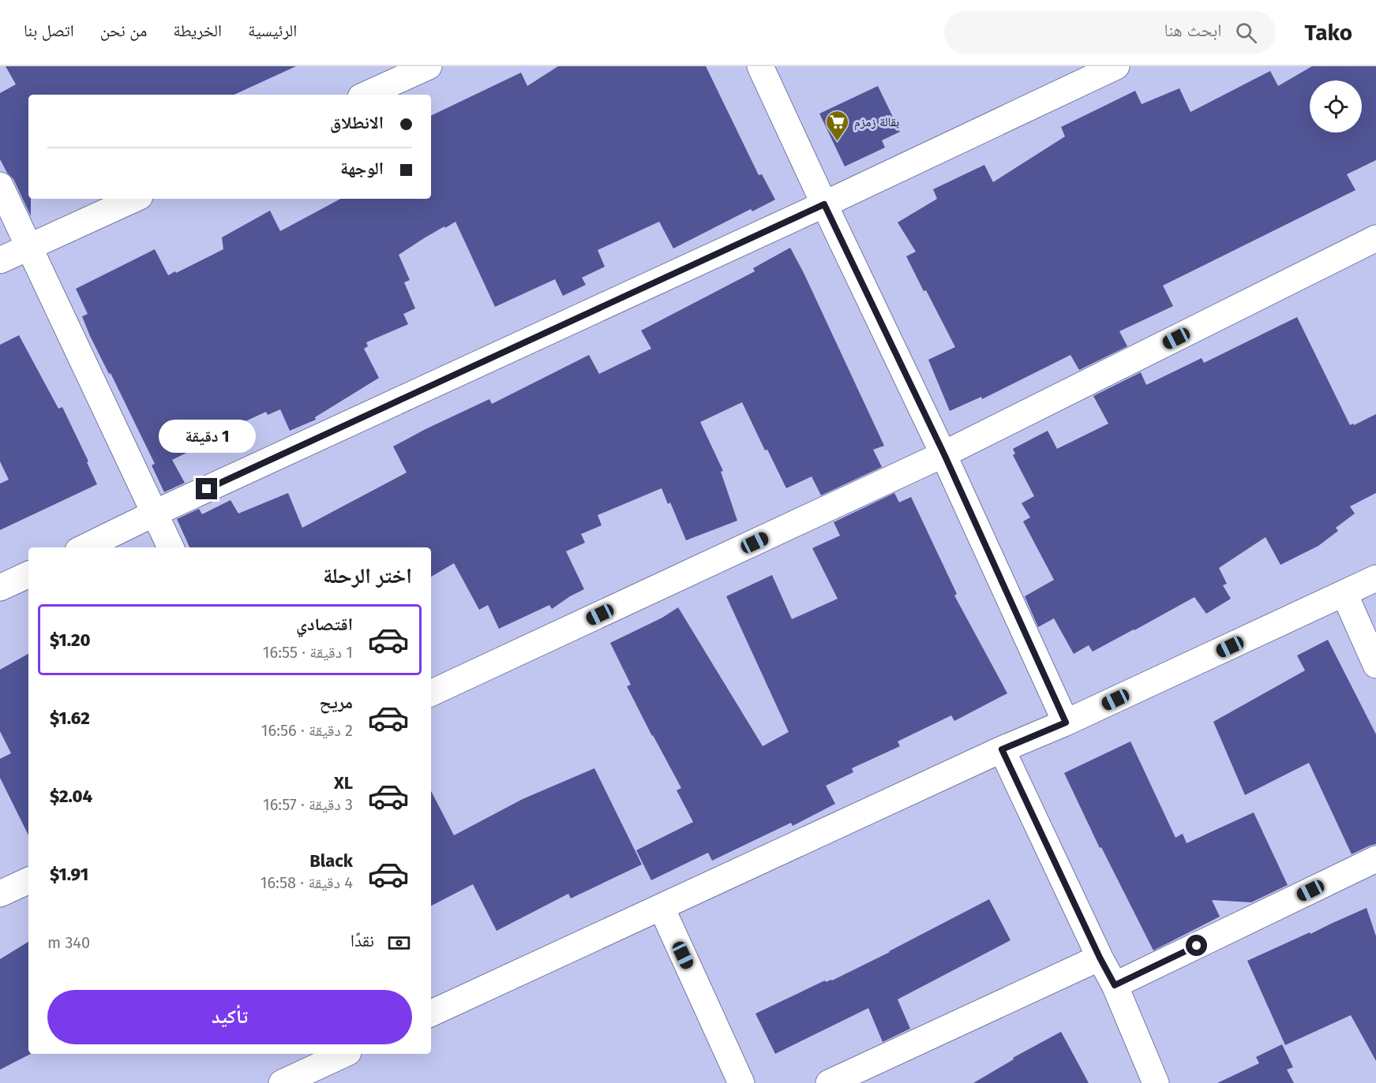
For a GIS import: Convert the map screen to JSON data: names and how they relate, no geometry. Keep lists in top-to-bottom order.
{
  "places": {
    "supermarket": ["بقالة زمزم"]
  },
  "page": {
    "header": "Tako",
    "search": "ابحث هنا",
    "nav": [
      "الرئيسية",
      "الخريطة",
      "من نحن",
      "اتصل بنا"
    ],
    "banner": ["الانطلاق", "الوجهة"],
    "bubble": "1 دقيقة",
    "heading": "اختر الرحلة",
    "list": [
      {
        "name": "اقتصادي",
        "note": "1 دقيقة · 16:55",
        "value": "$1.20"
      },
      {
        "name": "مريح",
        "note": "2 دقيقة · 16:56",
        "value": "$1.62"
      },
      {
        "name": "XL",
        "note": "3 دقيقة · 16:57",
        "value": "$2.04"
      },
      {
        "name": "Black",
        "note": "4 دقيقة · 16:58",
        "value": "$1.91"
      }
    ],
    "pay": ["نقدًا", "340 m"],
    "buttons": "تأكيد"
  }
}
